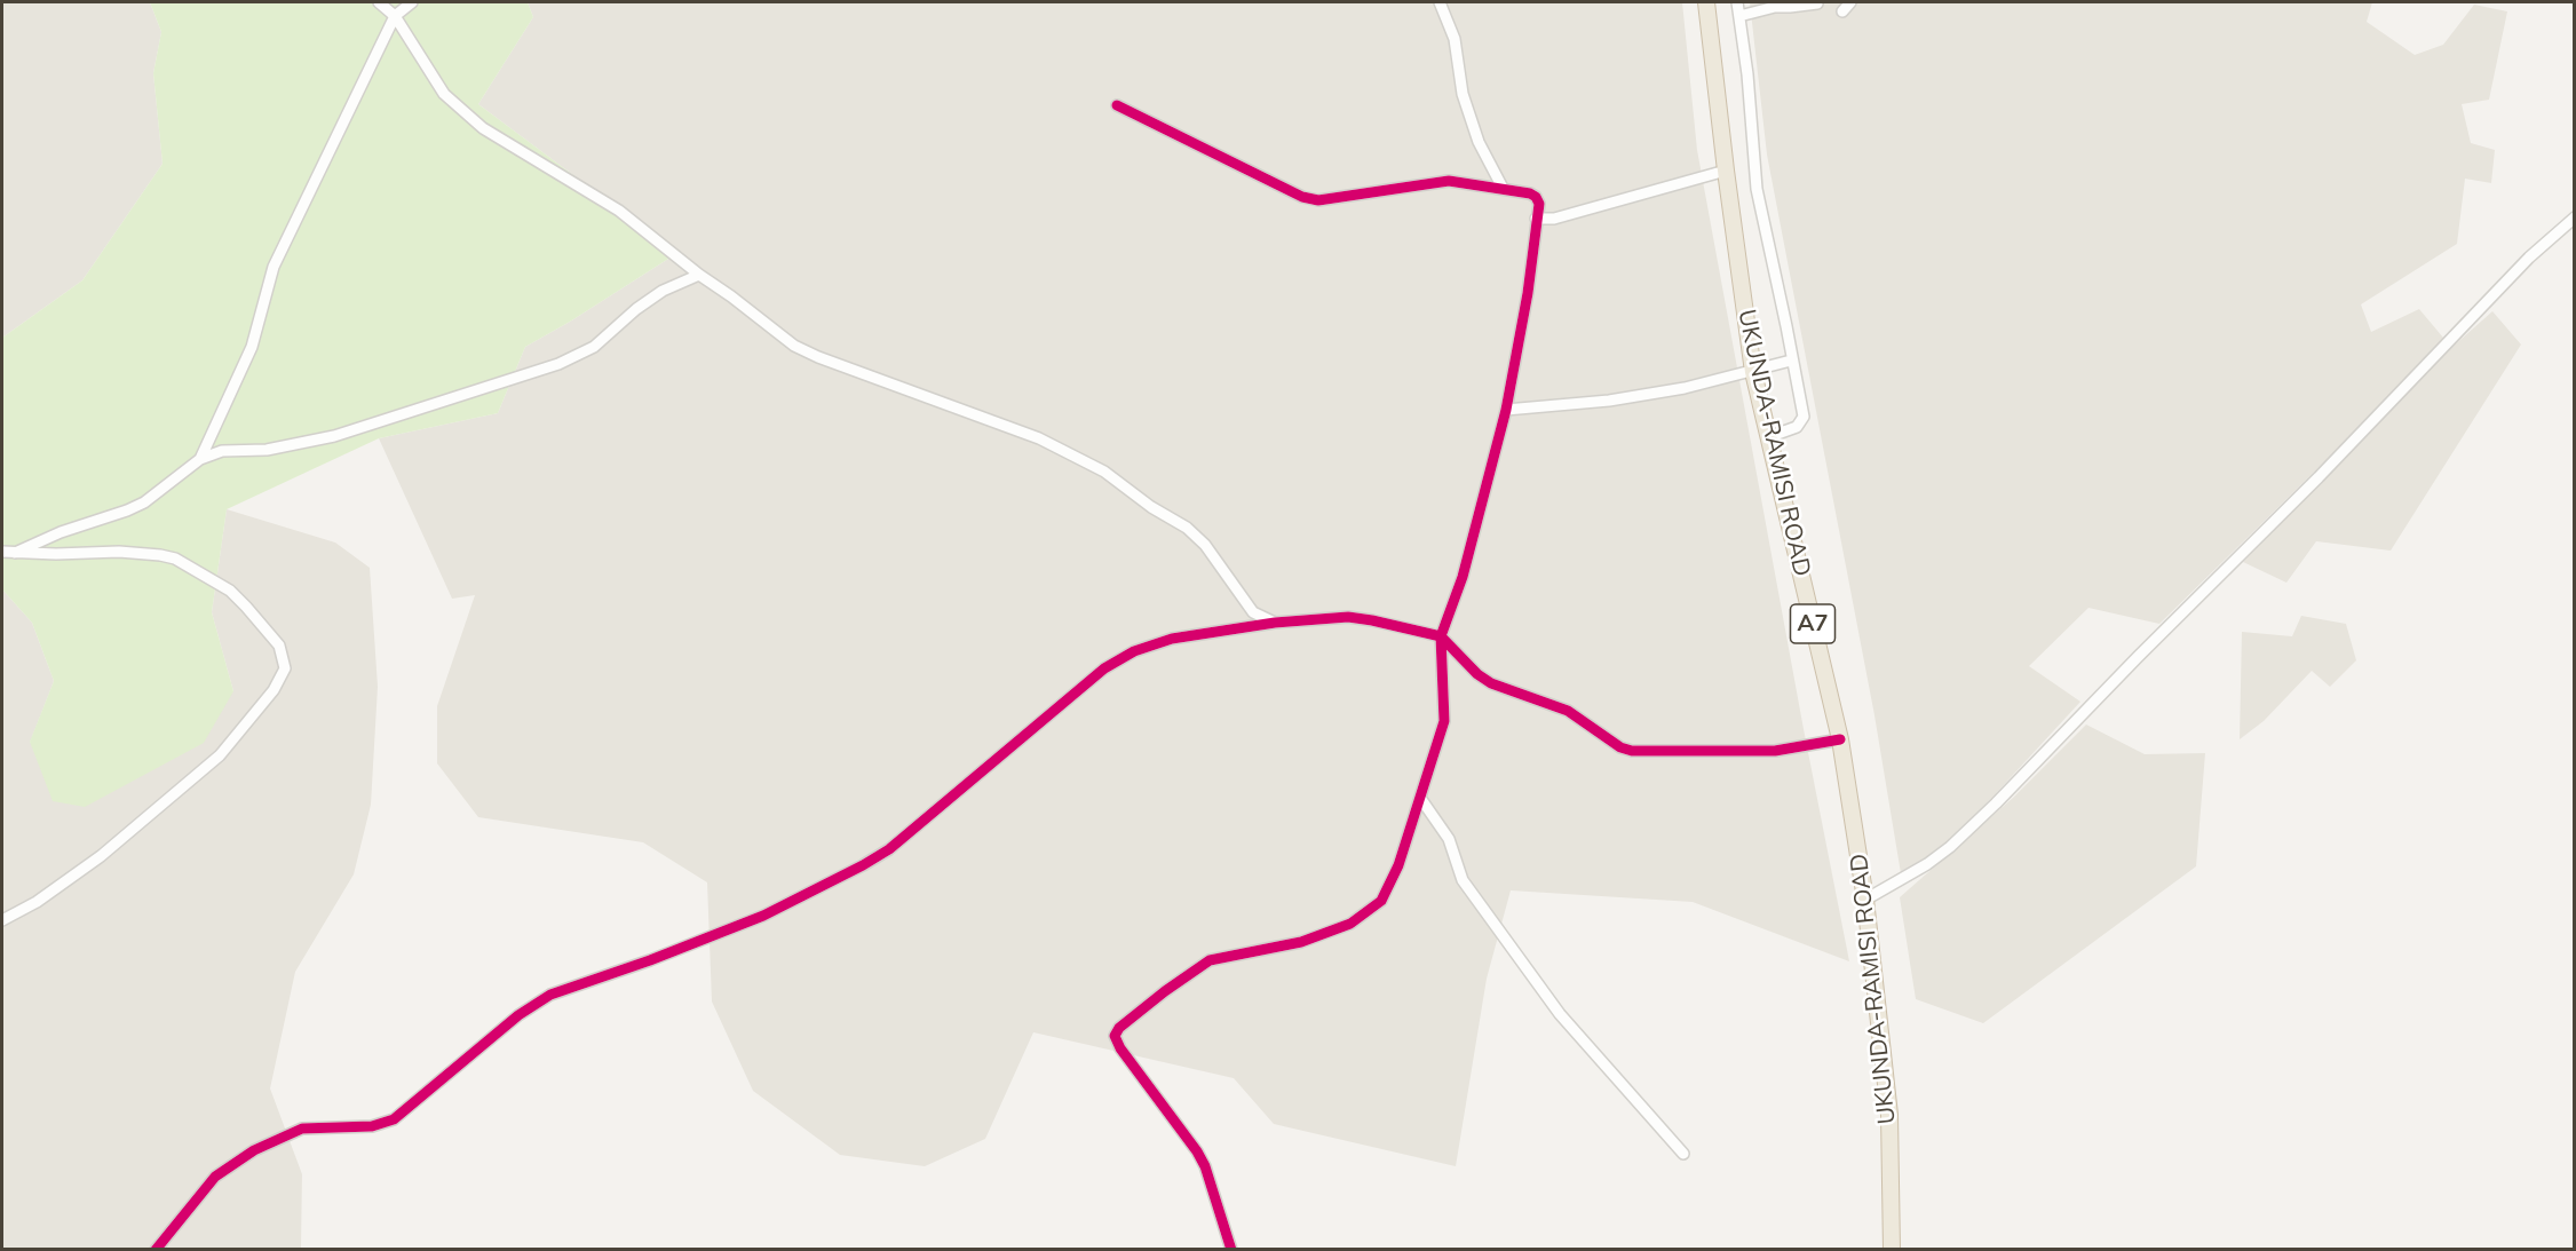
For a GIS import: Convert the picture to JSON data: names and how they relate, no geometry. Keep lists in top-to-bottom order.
{
  "streets": {
    "highway": ["UKUNDA-RAMISI ROAD", "A7"]
  }
}
